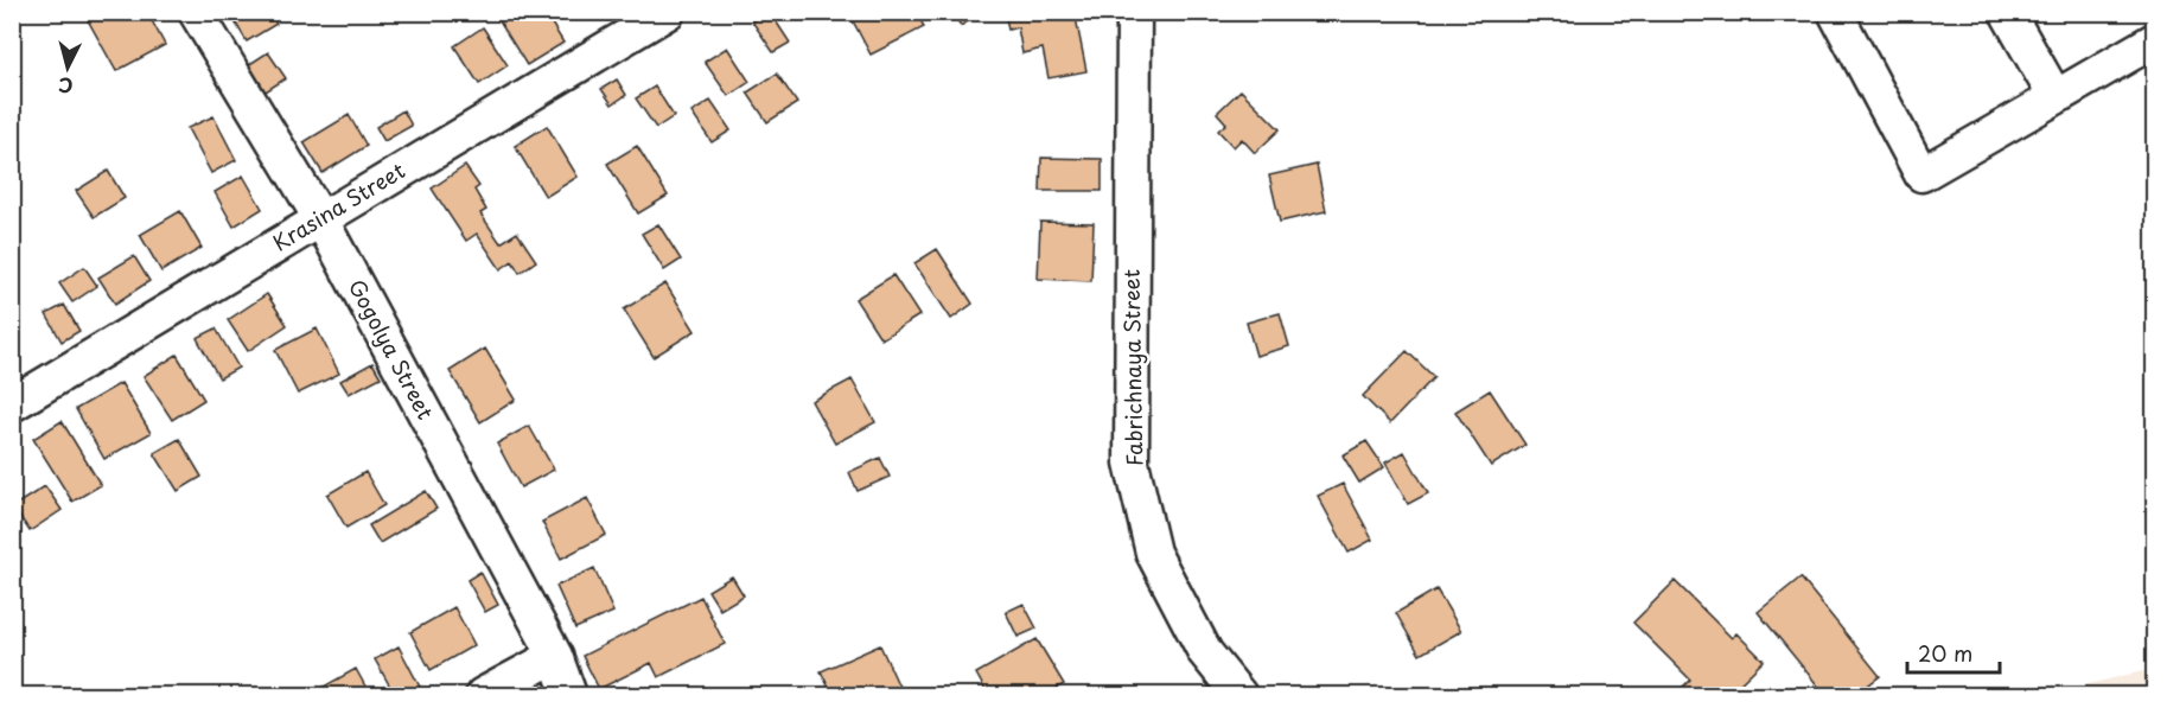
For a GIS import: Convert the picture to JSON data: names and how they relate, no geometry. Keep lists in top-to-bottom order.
{
  "streets": {
    "street": ["Krasina Street", "Gogolya Street", "Fabrichnaya Street"]
  },
  "crossings": [
    ["Krasina Street", "Gogolya Street"]
  ],
  "scale_bar": "20 m",
  "north": "bottom"
}
